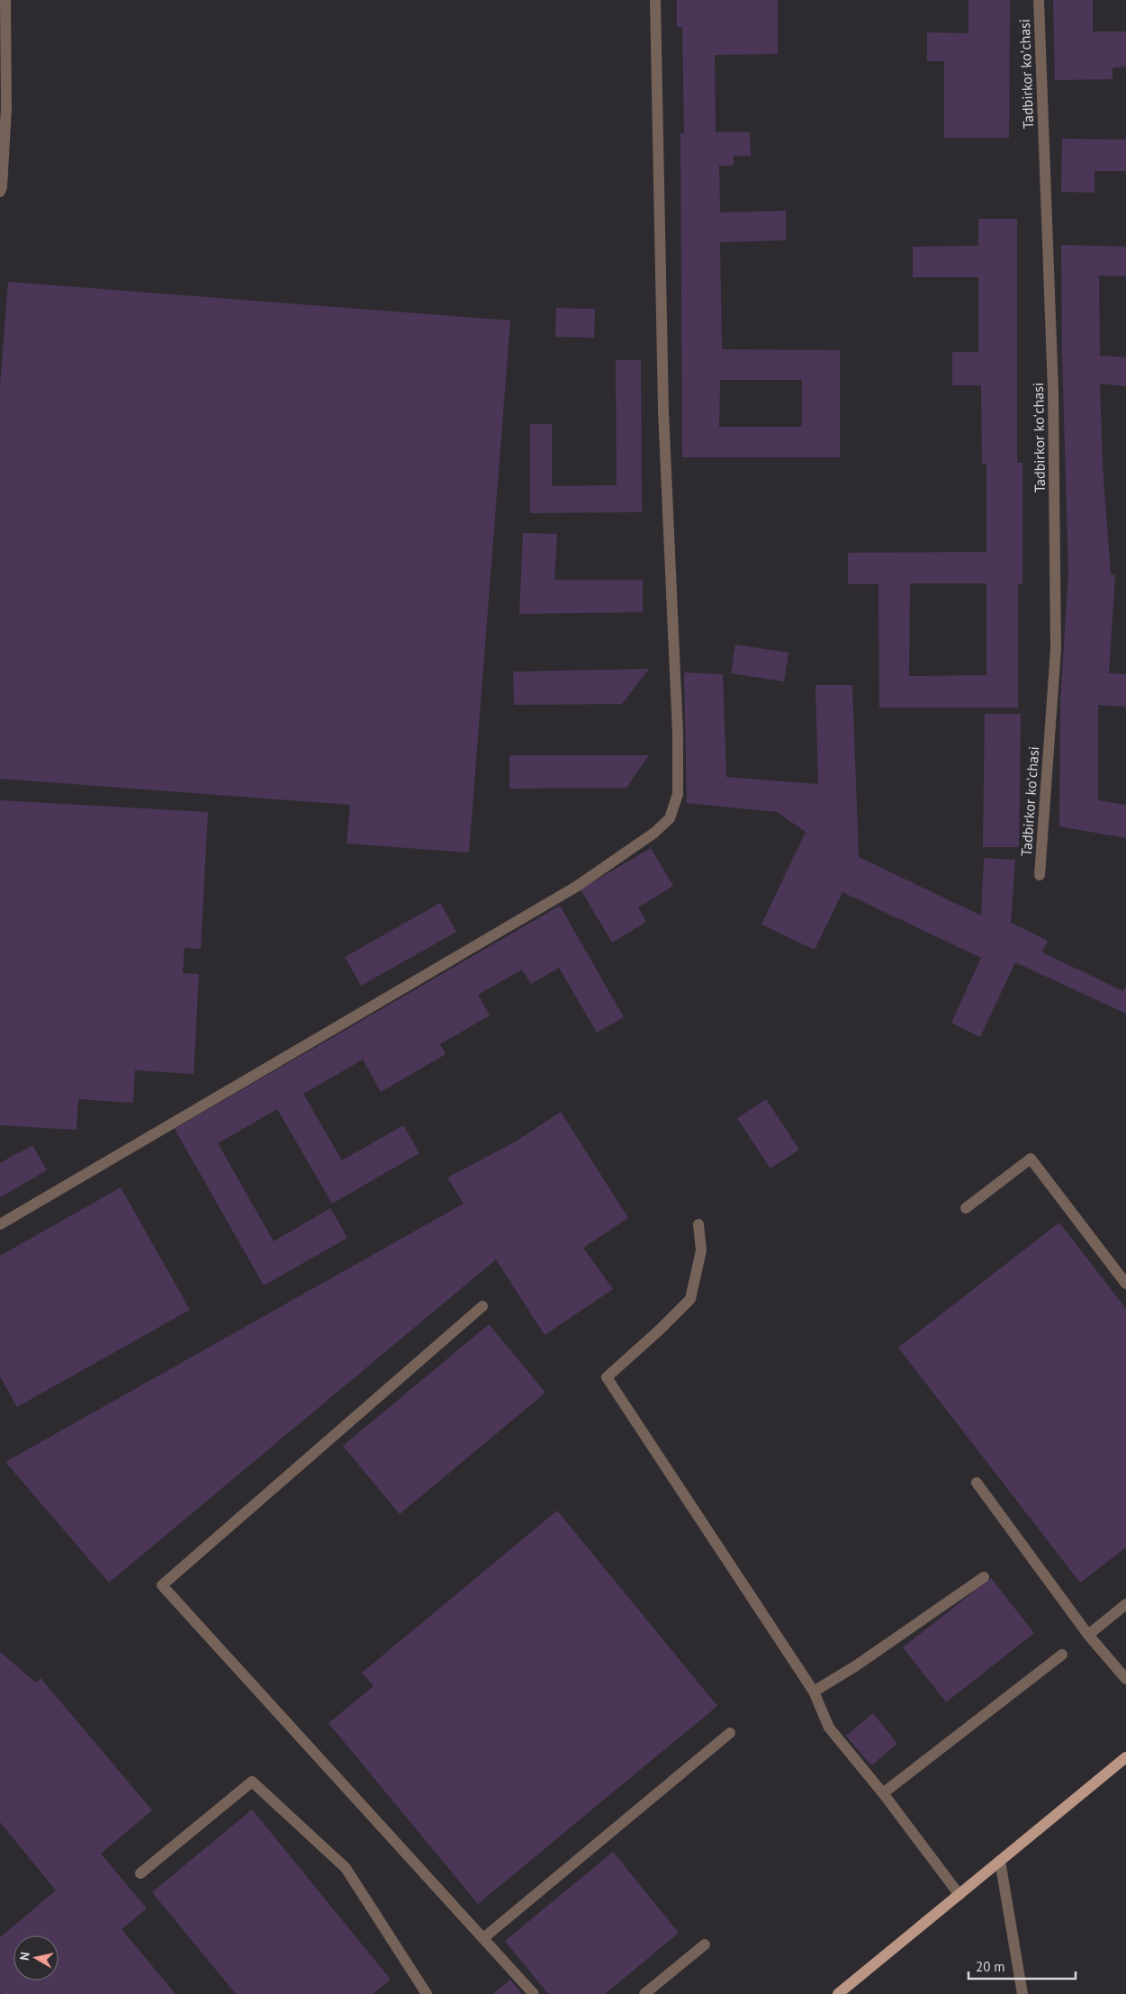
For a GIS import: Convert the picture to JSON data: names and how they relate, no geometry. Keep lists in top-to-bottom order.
{
  "streets": {
    "street": ["Tadbirkor koʻchasi"]
  },
  "scale_bar": "20 m",
  "north": "left"
}
